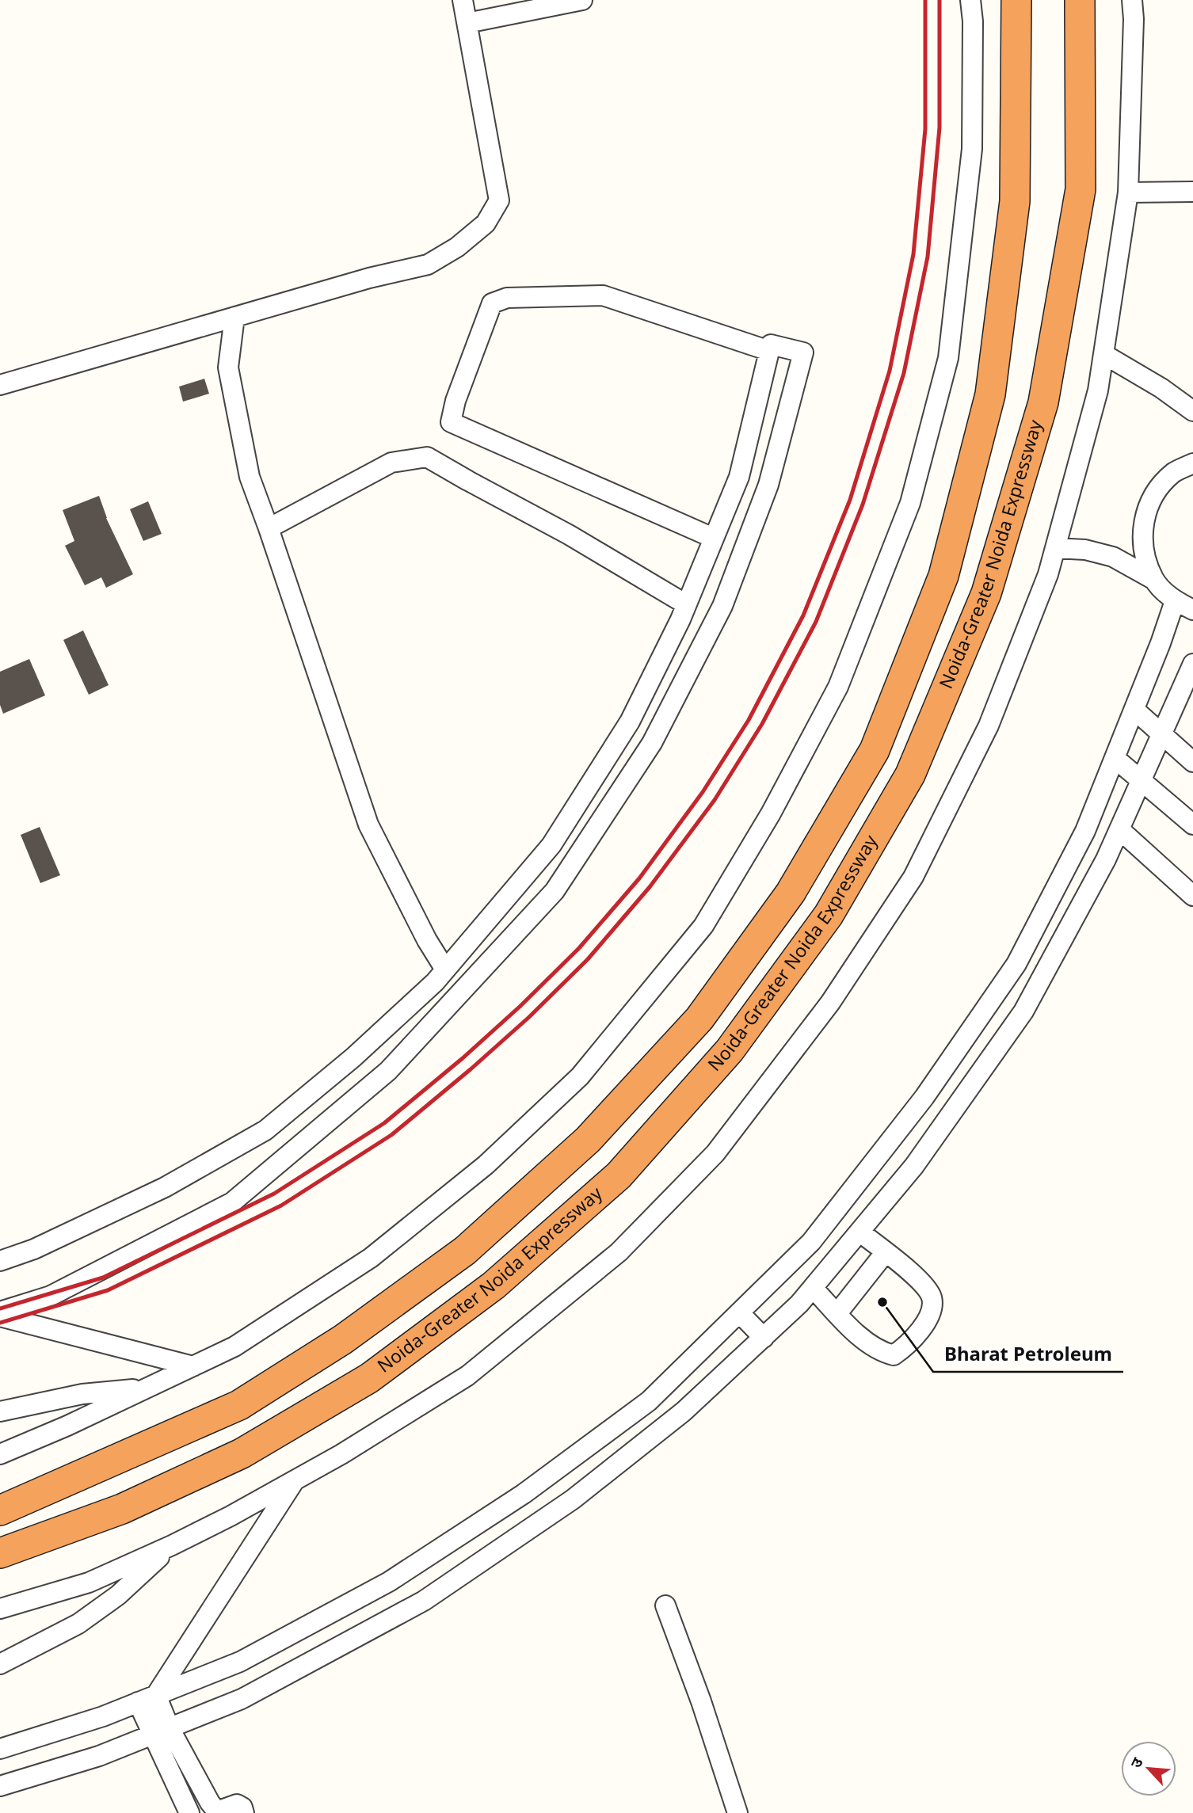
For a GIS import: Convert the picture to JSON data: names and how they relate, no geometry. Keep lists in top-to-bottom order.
{
  "streets": {
    "highway": ["Noida-Greater Noida Expressway"]
  },
  "places": ["Bharat Petroleum"],
  "north": "top left"
}
